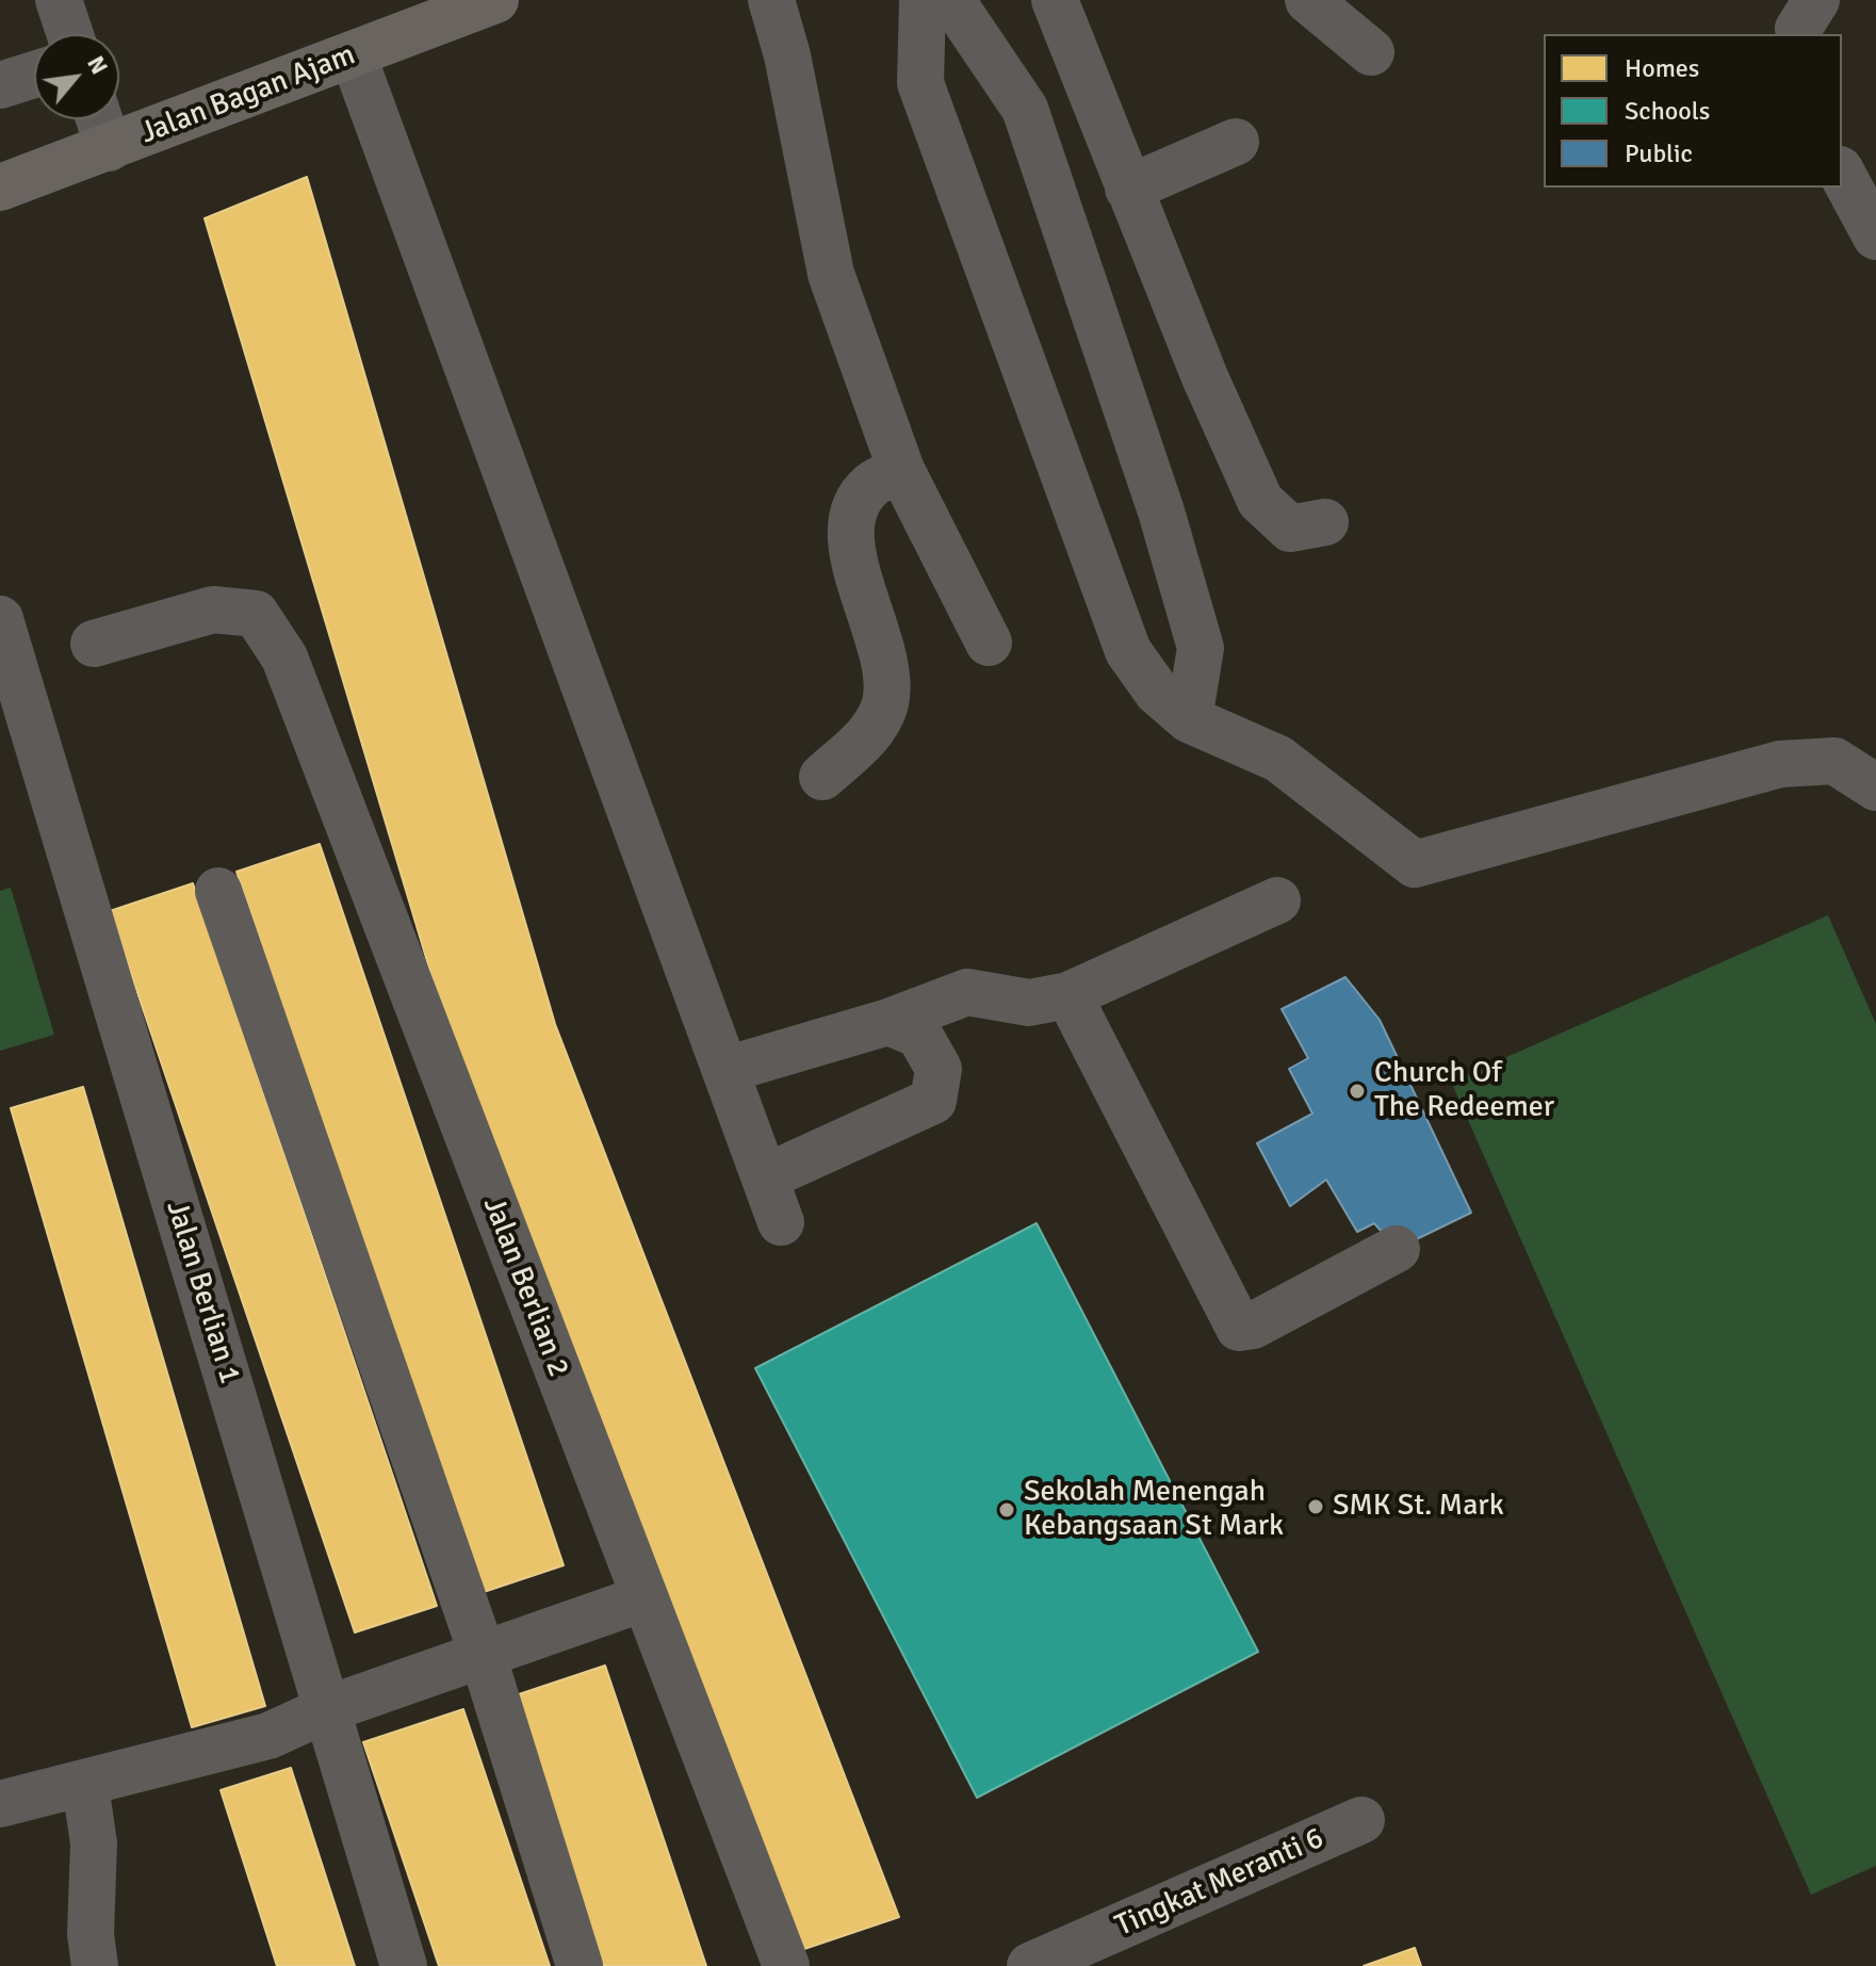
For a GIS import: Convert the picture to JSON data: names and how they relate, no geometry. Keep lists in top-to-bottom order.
{
  "streets": {
    "main road": ["Jalan Bagan Ajam"],
    "street": ["Jalan Berlian 2", "Jalan Berlian 1", "Tingkat Meranti 6"]
  },
  "places": ["Church Of The Redeemer", "SMK St. Mark", "Sekolah Menengah Kebangsaan St Mark"],
  "legend": ["Homes", "Schools", "Public"],
  "north": "top right"
}
